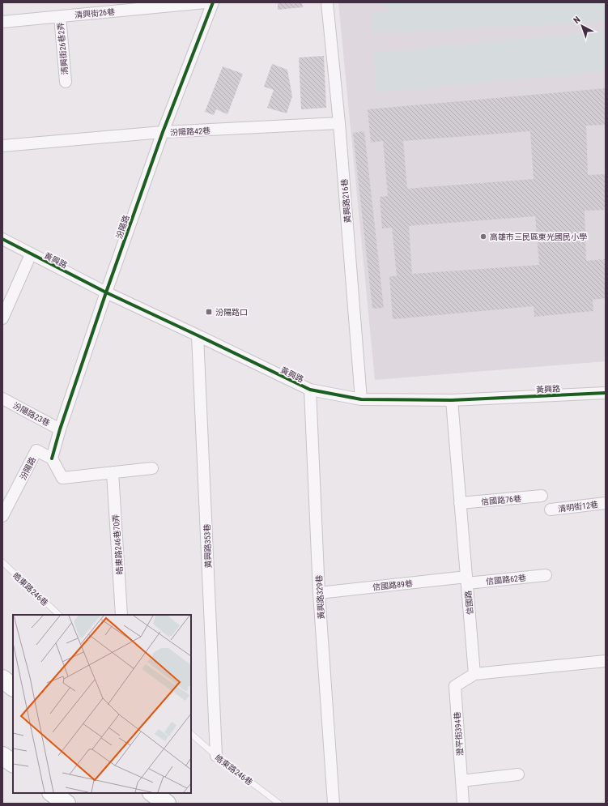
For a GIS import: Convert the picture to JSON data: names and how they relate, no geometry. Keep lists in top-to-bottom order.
{
  "streets": {
    "street": [
      "清興街26巷",
      "清興街26巷2弄",
      "汾陽路42巷",
      "黃興路216巷",
      "汾陽路",
      "黃興路",
      "汾陽路23巷",
      "信國路76巷",
      "清明街12巷",
      "皓東路246巷70弄",
      "黃興路353巷",
      "信國路62巷",
      "信國路89巷",
      "黃興路329巷",
      "信國路",
      "澄平街394巷"
    ],
    "lane": ["皓東路246巷"]
  },
  "crossings": [
    ["清興街26巷", "清興街26巷2弄"],
    ["汾陽路42巷", "黃興路216巷"],
    ["汾陽路42巷", "汾陽路"],
    ["黃興路216巷", "黃興路"],
    ["汾陽路", "黃興路"],
    ["汾陽路", "汾陽路23巷"],
    ["黃興路", "黃興路353巷"],
    ["黃興路", "黃興路329巷"],
    ["黃興路", "信國路"],
    ["信國路76巷", "信國路"],
    ["黃興路353巷", "皓東路246巷"],
    ["信國路62巷", "信國路89巷"],
    ["信國路62巷", "信國路"],
    ["信國路89巷", "黃興路329巷"],
    ["信國路89巷", "信國路"],
    ["信國路", "澄平街394巷"]
  ],
  "places": {
    "other": ["高雄市三民區東光國民小學"],
    "transit": ["汾陽路口"]
  },
  "north": "top left"
}
